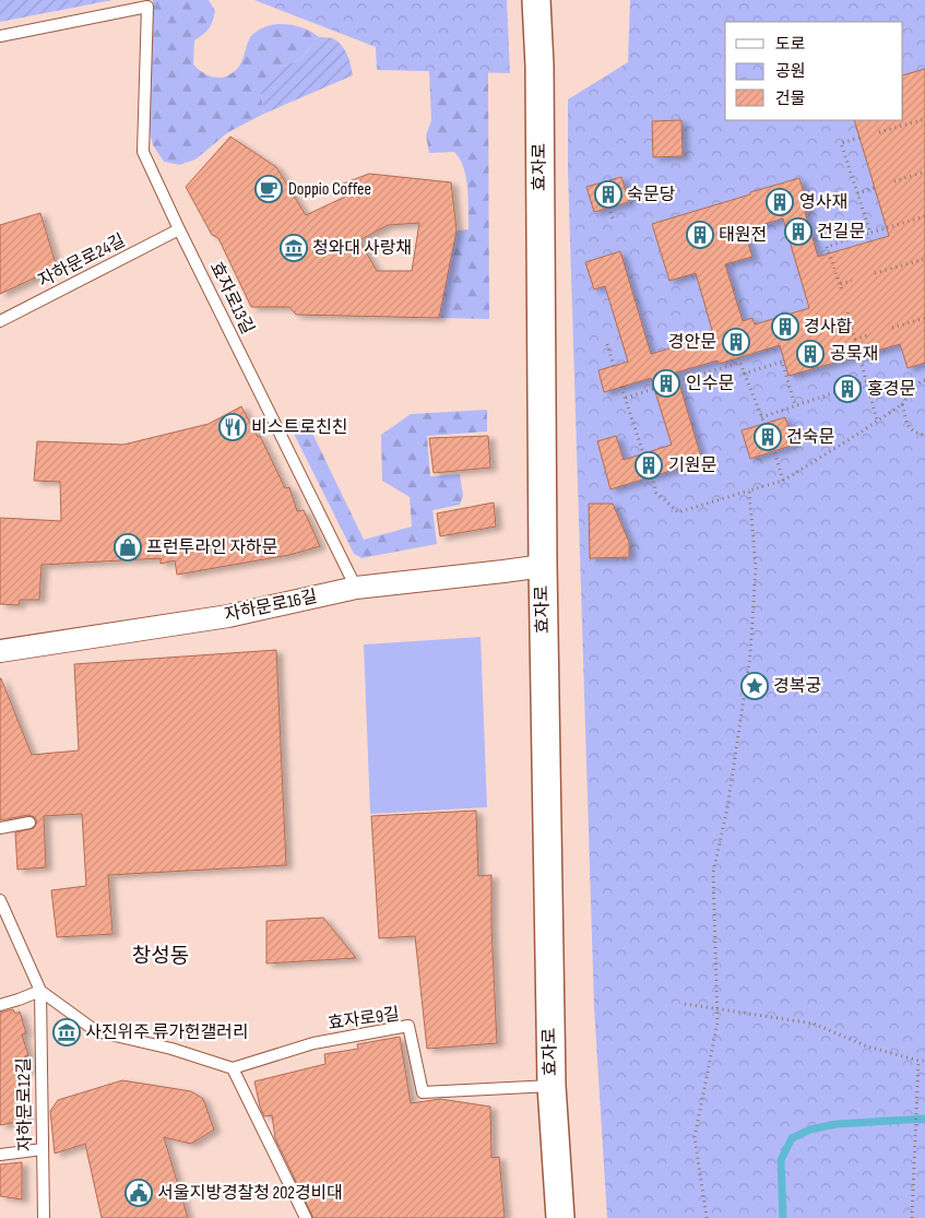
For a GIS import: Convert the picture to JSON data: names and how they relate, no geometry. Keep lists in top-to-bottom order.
{
  "streets": {
    "street": ["효자로", "자하문로16길"],
    "lane": [
      "자하문로24길",
      "효자로13길",
      "효자로9길",
      "자하문로12길"
    ]
  },
  "crossings": [
    ["효자로", "자하문로16길"],
    ["효자로", "효자로9길"],
    ["자하문로24길", "효자로13길"],
    ["효자로13길", "자하문로16길"]
  ],
  "districts": ["창성동"],
  "places": {
    "cafe": ["Doppio Coffee"],
    "building": [
      "숙문당",
      "영사재",
      "건길문",
      "태원전",
      "경사합",
      "경안문",
      "공묵재",
      "인수문",
      "홍경문",
      "건숙문",
      "기원문"
    ],
    "museum": ["청와대 사랑채", "사진위주 류가헌갤러리"],
    "restaurant": ["비스트로친친"],
    "shop": ["프런투라인 자하문"],
    "place": ["경복궁"],
    "public building": ["서울지방경찰청 202경비대"]
  },
  "legend": ["도로", "공원", "건물"]
}
